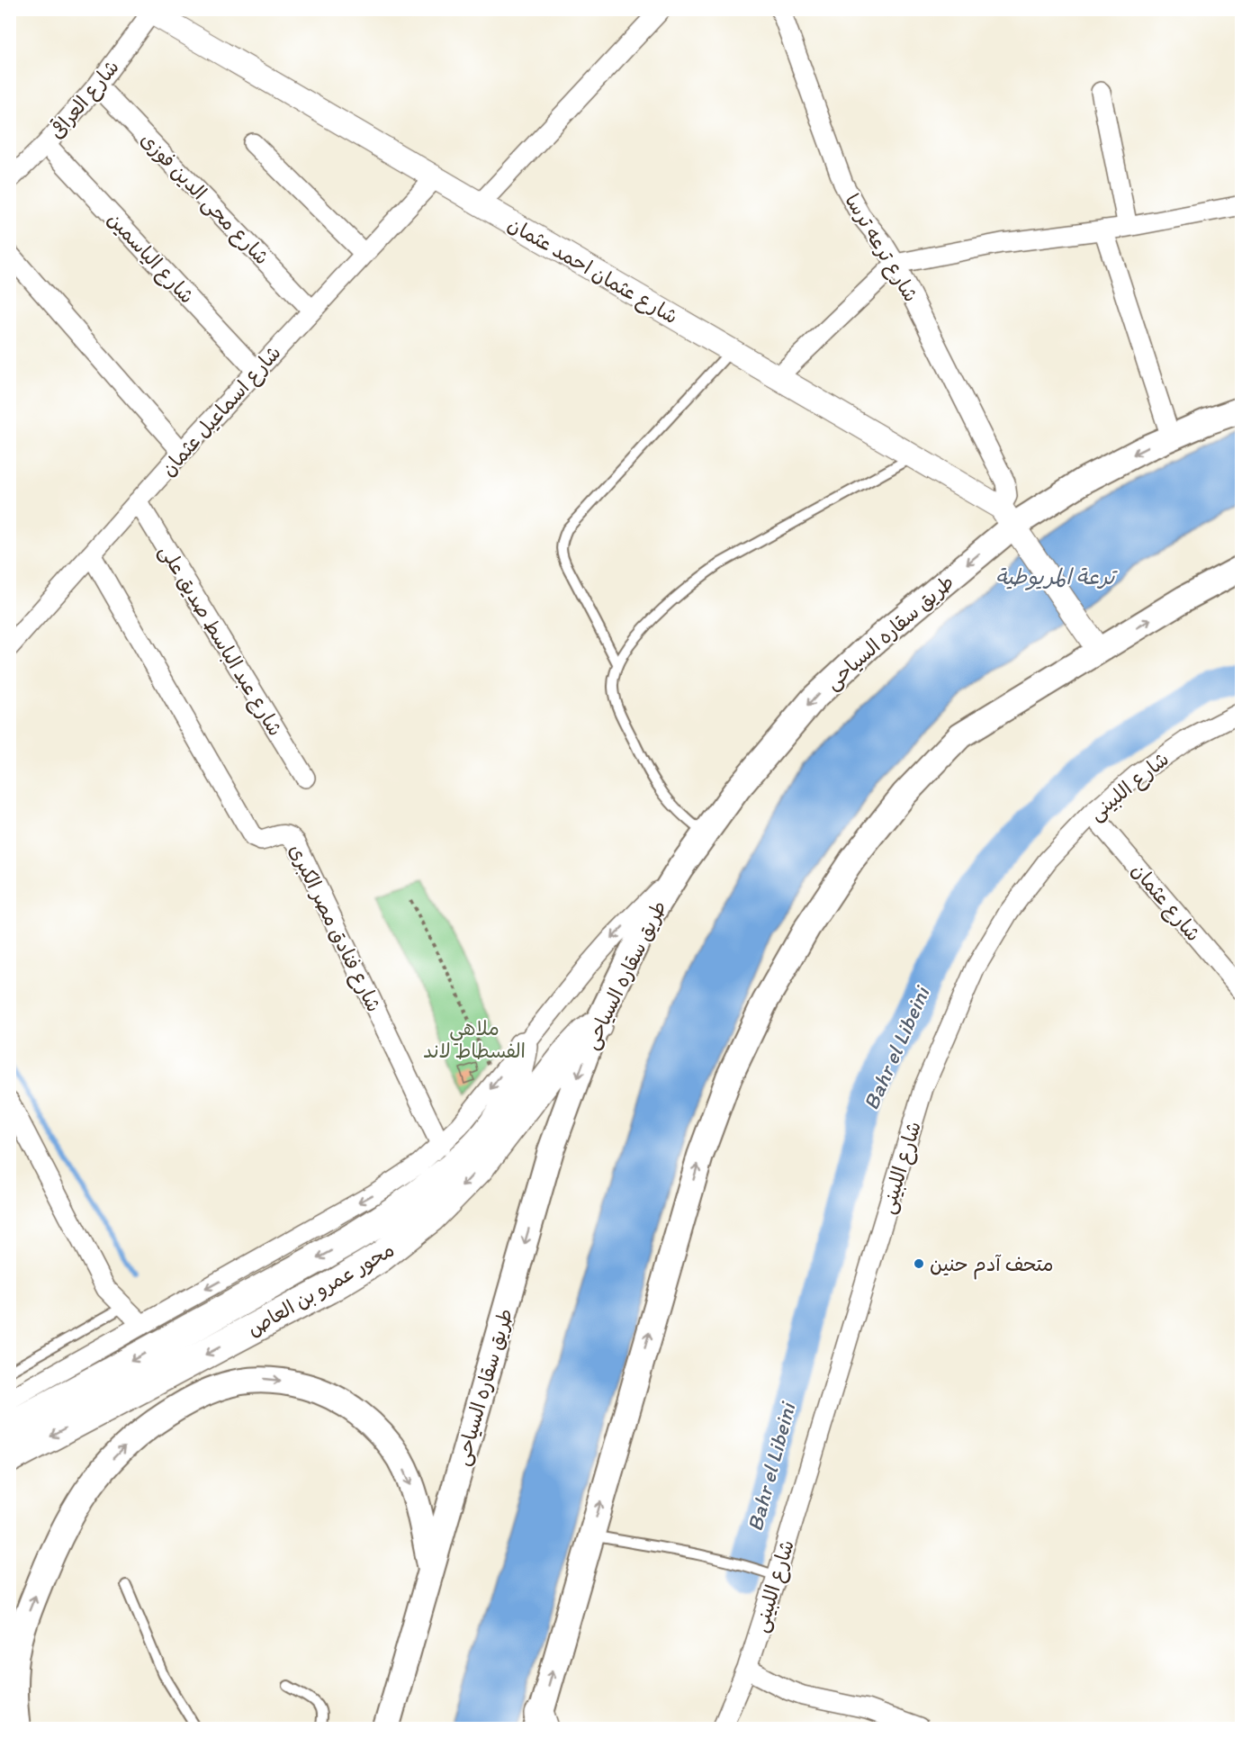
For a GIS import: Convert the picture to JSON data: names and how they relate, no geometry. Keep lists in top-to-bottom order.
{
  "streets": {
    "main road": ["طريق سقاره السياحى", "محور عمرو بن العاص"],
    "street": [
      "شارع العراقى",
      "شارع محى الدين فوزى",
      "شارع ترعه ترسا",
      "شارع الياسمين",
      "شارع عثمان احمد عثمان",
      "شارع اسماعيل عثمان",
      "شارع عبد الباسط صديق على",
      "شارع اللبينى",
      "شارع عثمان",
      "شارع فنادق مصر الكبرى"
    ]
  },
  "crossings": [
    ["شارع العراقى", "شارع محى الدين فوزى"],
    ["شارع العراقى", "شارع الياسمين"],
    ["شارع العراقى", "شارع عثمان احمد عثمان"],
    ["شارع محى الدين فوزى", "شارع اسماعيل عثمان"],
    ["شارع ترعه ترسا", "شارع عثمان احمد عثمان"],
    ["شارع ترعه ترسا", "طريق سقاره السياحى"],
    ["شارع الياسمين", "شارع اسماعيل عثمان"],
    ["شارع عثمان احمد عثمان", "شارع اسماعيل عثمان"],
    ["شارع عثمان احمد عثمان", "طريق سقاره السياحى"],
    ["شارع اسماعيل عثمان", "شارع عبد الباسط صديق على"],
    ["شارع اسماعيل عثمان", "شارع فنادق مصر الكبرى"],
    ["طريق سقاره السياحى", "محور عمرو بن العاص"],
    ["شارع اللبينى", "شارع عثمان"]
  ],
  "water": ["ترعة المريوطية", "Bahr el Libeini"],
  "parks": ["ملاهي الفسطاط لاند"],
  "places": ["متحف آدم حنين"]
}
